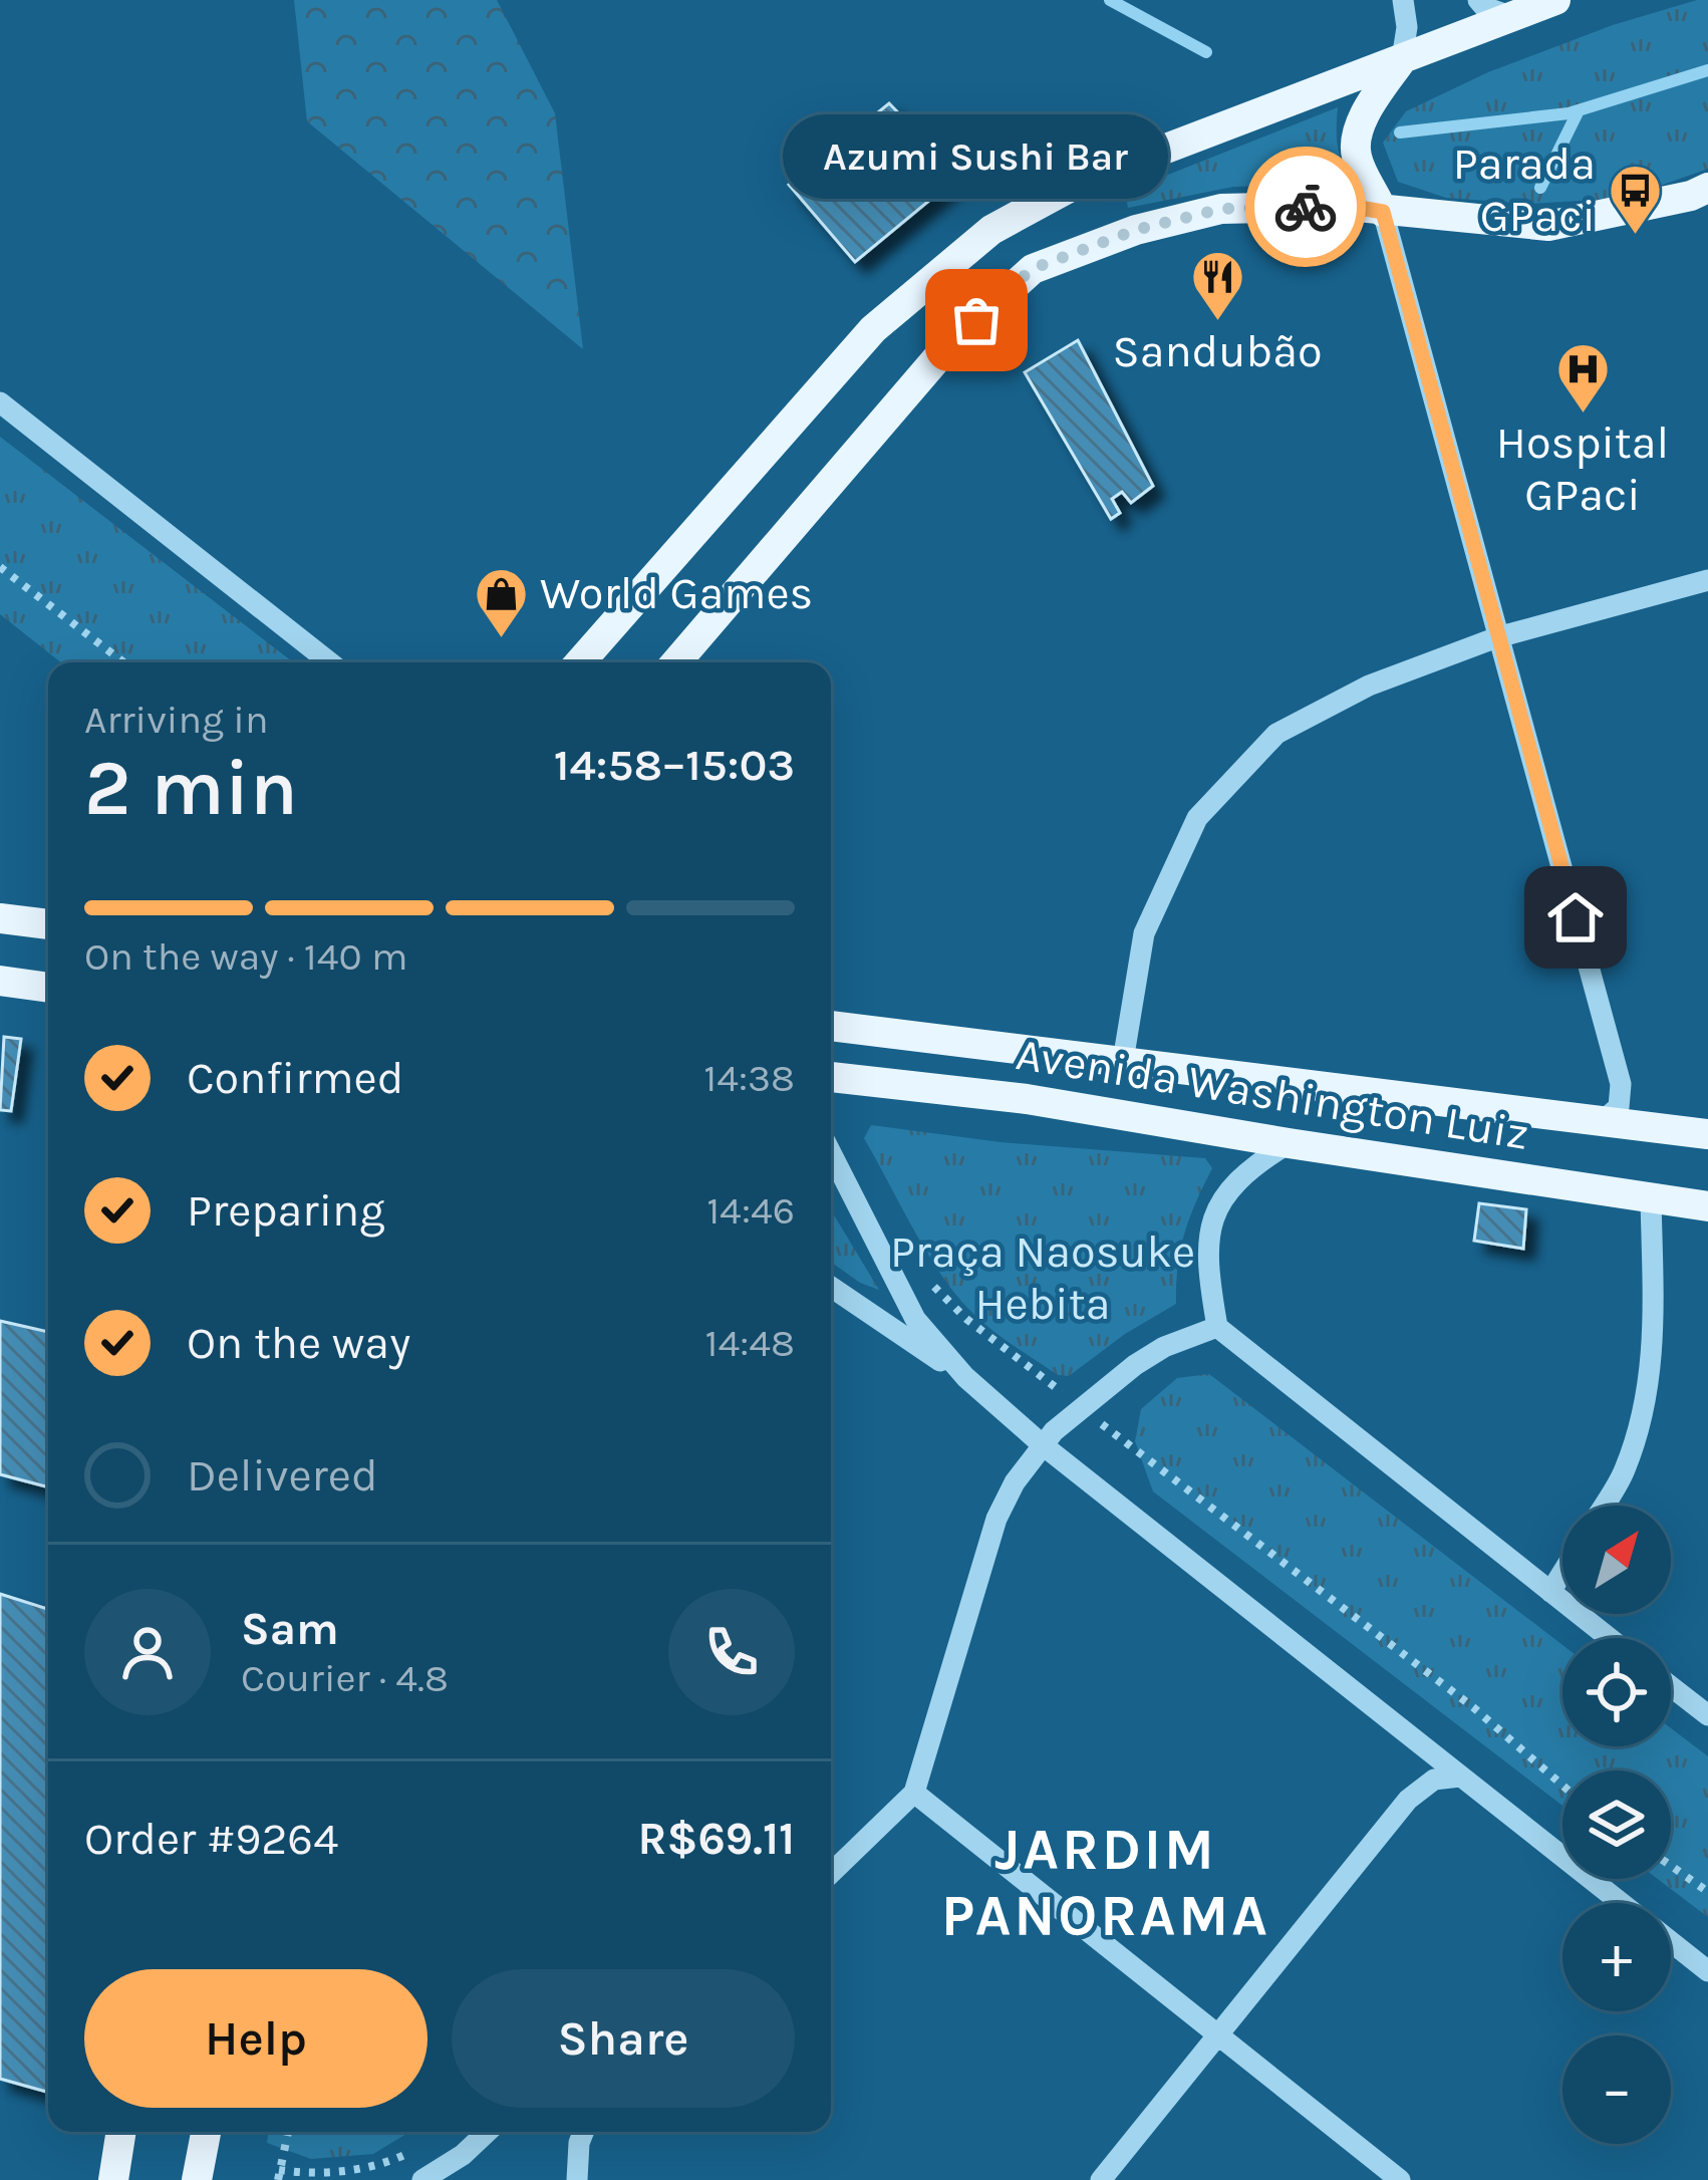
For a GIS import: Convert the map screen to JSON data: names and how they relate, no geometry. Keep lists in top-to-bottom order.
{
  "streets": {
    "main road": ["Avenida Washington Luiz"]
  },
  "districts": ["JARDIM PANORAMA"],
  "parks": ["Praça Naosuke Hebita"],
  "places": {
    "bus stop": ["Parada GPaci"],
    "other": ["Azumi Sushi Bar"],
    "restaurant": ["Sandubão"],
    "hospital": ["Hospital GPaci"],
    "shop": ["World Games"]
  },
  "north": "top right",
  "page": {
    "bubble": "Azumi Sushi Bar",
    "heading": ["2 min", "Arriving in", "14:58–15:03"],
    "panel": [
      "Sam",
      "Courier · 4.8",
      "Order #9264",
      "R$69.11"
    ],
    "bar": "On the way · 140 m",
    "list": [
      ["Confirmed", "14:38"],
      ["Preparing", "14:46"],
      ["On the way", "14:48"],
      "Delivered"
    ],
    "map_buttons": ["+", "−"],
    "buttons": ["Help", "Share"]
  }
}
